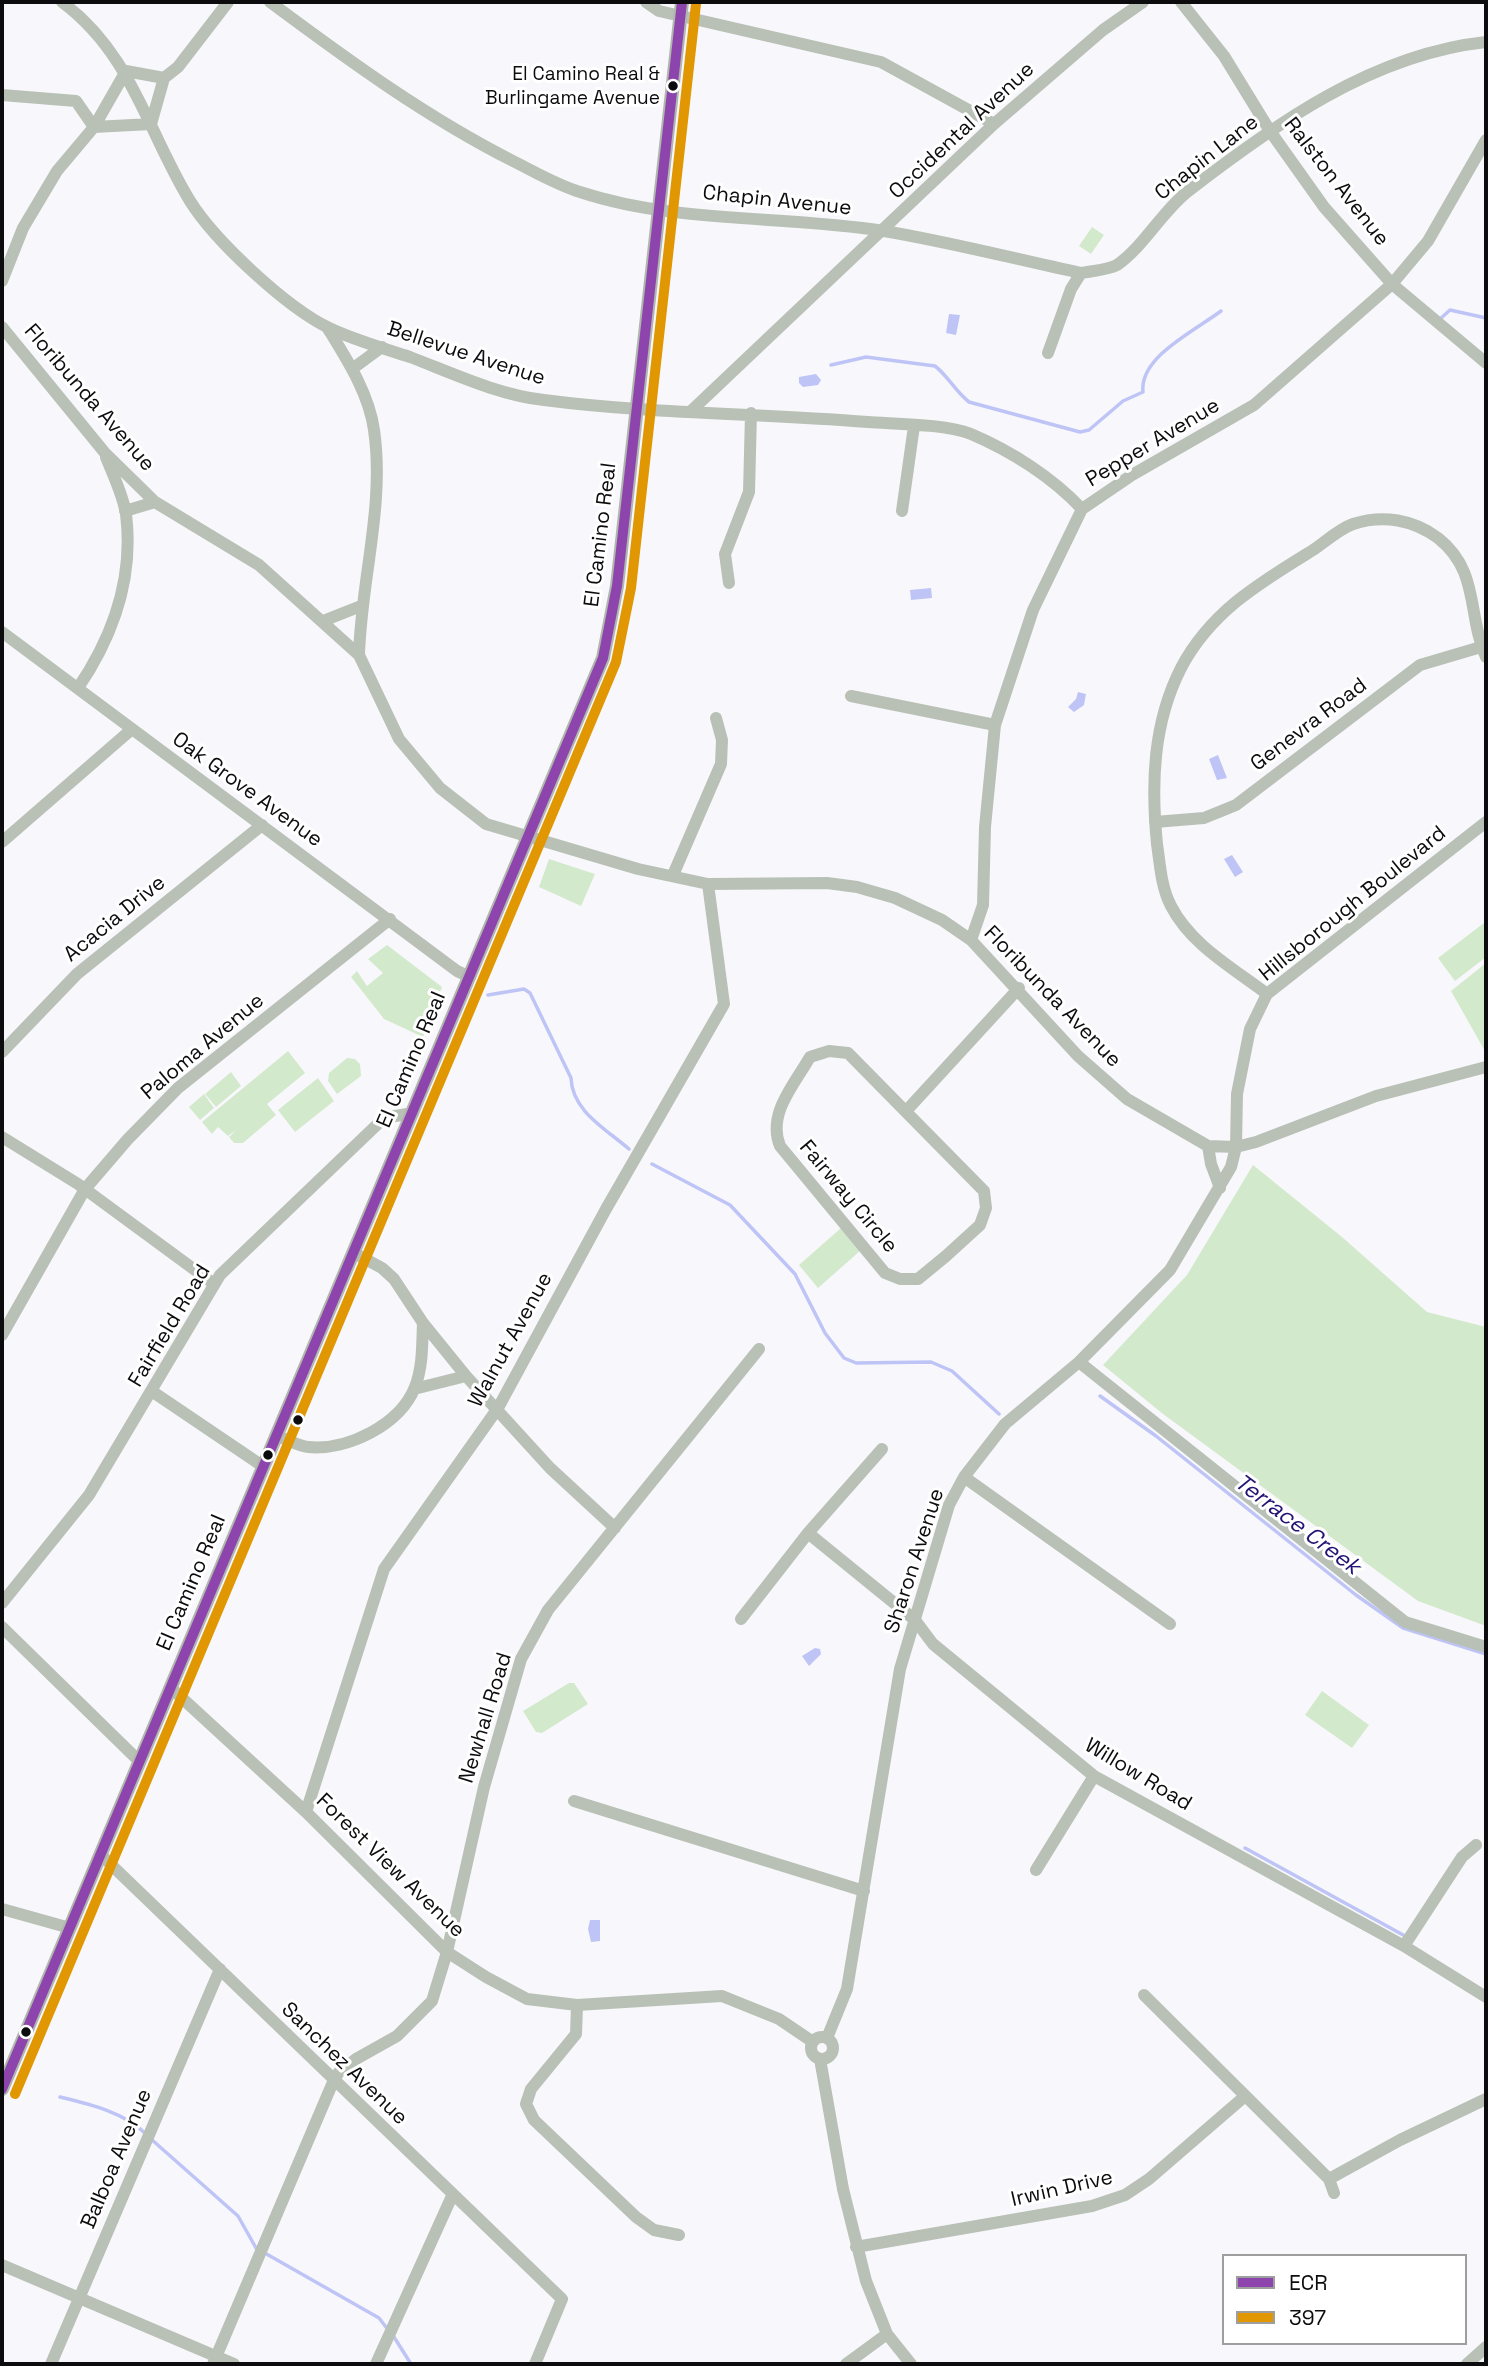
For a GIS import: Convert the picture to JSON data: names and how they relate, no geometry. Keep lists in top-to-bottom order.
{
  "streets": {
    "main road": ["El Camino Real"],
    "street": [
      "Occidental Avenue",
      "Chapin Lane",
      "Ralston Avenue",
      "Chapin Avenue",
      "Bellevue Avenue",
      "Floribunda Avenue",
      "Pepper Avenue",
      "Genevra Road",
      "Oak Grove Avenue",
      "Hillsborough Boulevard",
      "Acacia Drive",
      "Paloma Avenue",
      "Fairway Circle",
      "Fairfield Road",
      "Walnut Avenue",
      "Sharon Avenue",
      "Newhall Road",
      "Willow Road",
      "Forest View Avenue",
      "Sanchez Avenue",
      "Balboa Avenue",
      "Irwin Drive"
    ]
  },
  "crossings": [
    ["Occidental Avenue", "Chapin Avenue"],
    ["Occidental Avenue", "Bellevue Avenue"],
    ["Chapin Lane", "Ralston Avenue"],
    ["Chapin Lane", "Chapin Avenue"],
    ["Ralston Avenue", "Pepper Avenue"],
    ["Chapin Avenue", "El Camino Real"],
    ["Bellevue Avenue", "Pepper Avenue"],
    ["Bellevue Avenue", "El Camino Real"],
    ["Floribunda Avenue", "Pepper Avenue"],
    ["Floribunda Avenue", "El Camino Real"],
    ["Floribunda Avenue", "Hillsborough Boulevard"],
    ["Floribunda Avenue", "Walnut Avenue"],
    ["Floribunda Avenue", "Sharon Avenue"],
    ["El Camino Real", "Oak Grove Avenue"],
    ["El Camino Real", "Fairfield Road"],
    ["El Camino Real", "Forest View Avenue"],
    ["El Camino Real", "Sanchez Avenue"],
    ["Oak Grove Avenue", "Acacia Drive"],
    ["Oak Grove Avenue", "Paloma Avenue"],
    ["Hillsborough Boulevard", "Sharon Avenue"],
    ["Walnut Avenue", "Forest View Avenue"],
    ["Sharon Avenue", "Willow Road"],
    ["Sharon Avenue", "Forest View Avenue"],
    ["Newhall Road", "Forest View Avenue"],
    ["Newhall Road", "Sanchez Avenue"],
    ["Sanchez Avenue", "Balboa Avenue"]
  ],
  "water": ["Terrace Creek"],
  "places": ["El Camino Real & Burlingame Avenue"],
  "lines": ["transit line ECR", "transit line 397"],
  "legend": ["ECR", "397"]
}
